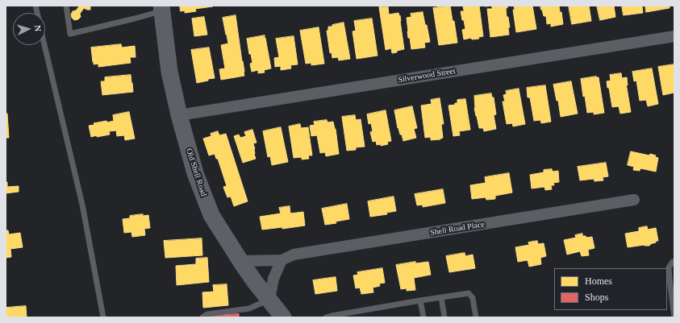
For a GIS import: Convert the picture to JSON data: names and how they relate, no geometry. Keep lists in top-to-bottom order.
{
  "streets": {
    "street": ["Silverwood Street", "Old Shell Road", "Shell Road Place"]
  },
  "crossings": [
    ["Silverwood Street", "Old Shell Road"],
    ["Old Shell Road", "Shell Road Place"]
  ],
  "legend": ["Homes", "Shops"],
  "north": "right"
}
